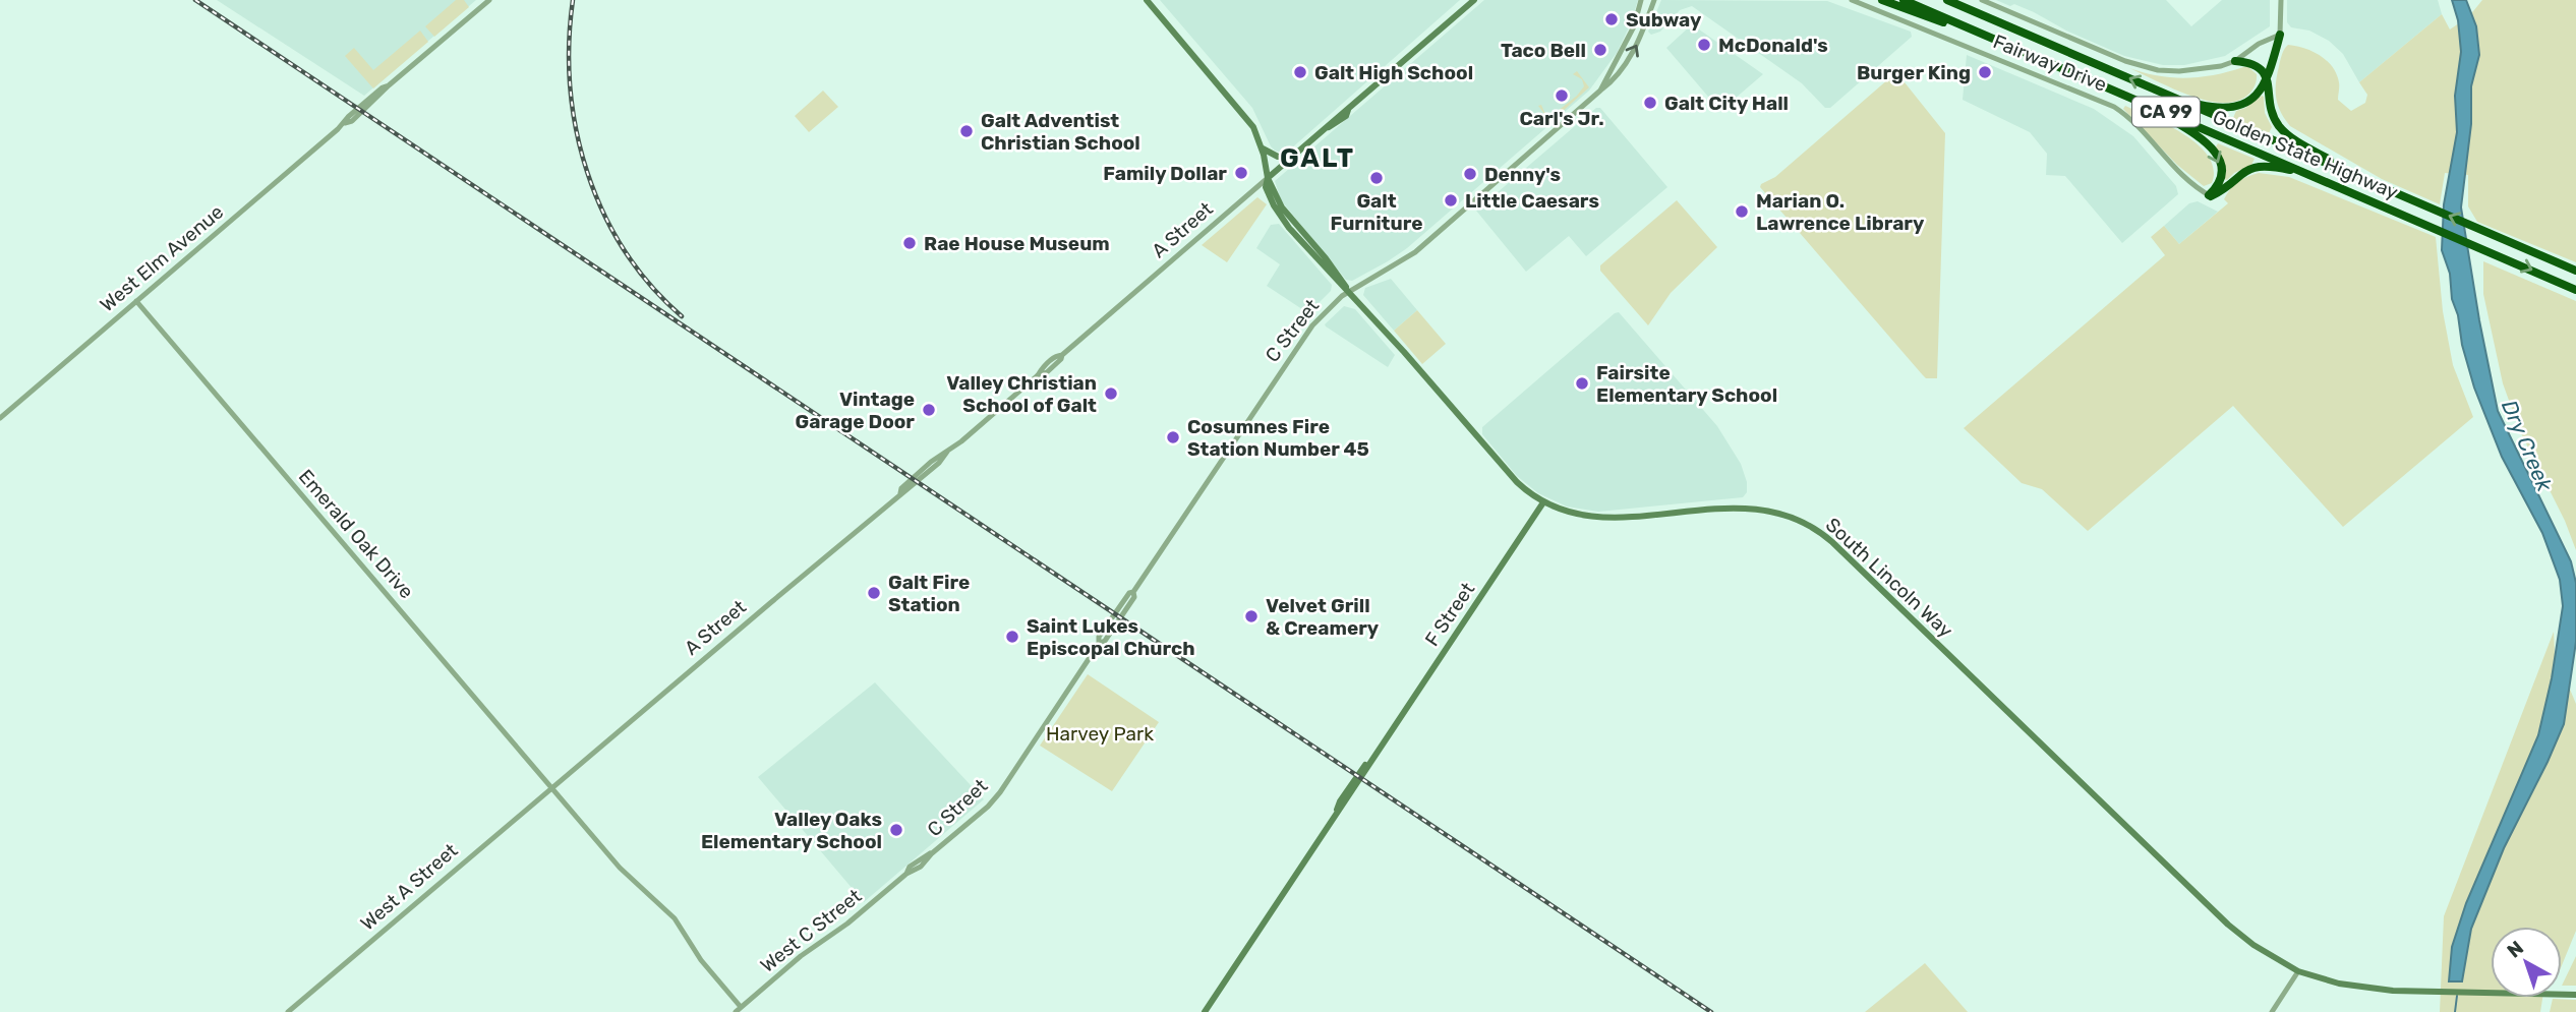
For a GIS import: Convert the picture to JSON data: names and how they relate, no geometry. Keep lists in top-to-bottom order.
{
  "streets": {
    "highway": ["CA 99", "Golden State Highway"],
    "main road": ["A Street", "South Lincoln Way", "F Street"],
    "street": [
      "Fairway Drive",
      "West Elm Avenue",
      "C Street",
      "Emerald Oak Drive",
      "West A Street",
      "West C Street"
    ]
  },
  "crossings": [
    ["A Street", "Emerald Oak Drive"],
    ["A Street", "South Lincoln Way"],
    ["A Street", "West A Street"],
    ["West Elm Avenue", "Emerald Oak Drive"],
    ["C Street", "South Lincoln Way"],
    ["C Street", "West C Street"],
    ["Emerald Oak Drive", "West A Street"],
    ["Emerald Oak Drive", "West C Street"],
    ["South Lincoln Way", "F Street"]
  ],
  "districts": ["GALT"],
  "water": ["Dry Creek"],
  "parks": ["Harvey Park"],
  "places": [
    "Subway",
    "McDonald's",
    "Taco Bell",
    "Galt High School",
    "Burger King",
    "Carl's Jr.",
    "Galt City Hall",
    "Galt Adventist Christian School",
    "Family Dollar",
    "Denny's",
    "Galt Furniture",
    "Little Caesars",
    "Marian O. Lawrence Library",
    "Rae House Museum",
    "Fairsite Elementary School",
    "Valley Christian School of Galt",
    "Vintage Garage Door",
    "Cosumnes Fire Station Number 45",
    "Galt Fire Station",
    "Velvet Grill & Creamery",
    "Saint Lukes Episcopal Church",
    "Valley Oaks Elementary School"
  ],
  "north": "top left"
}
